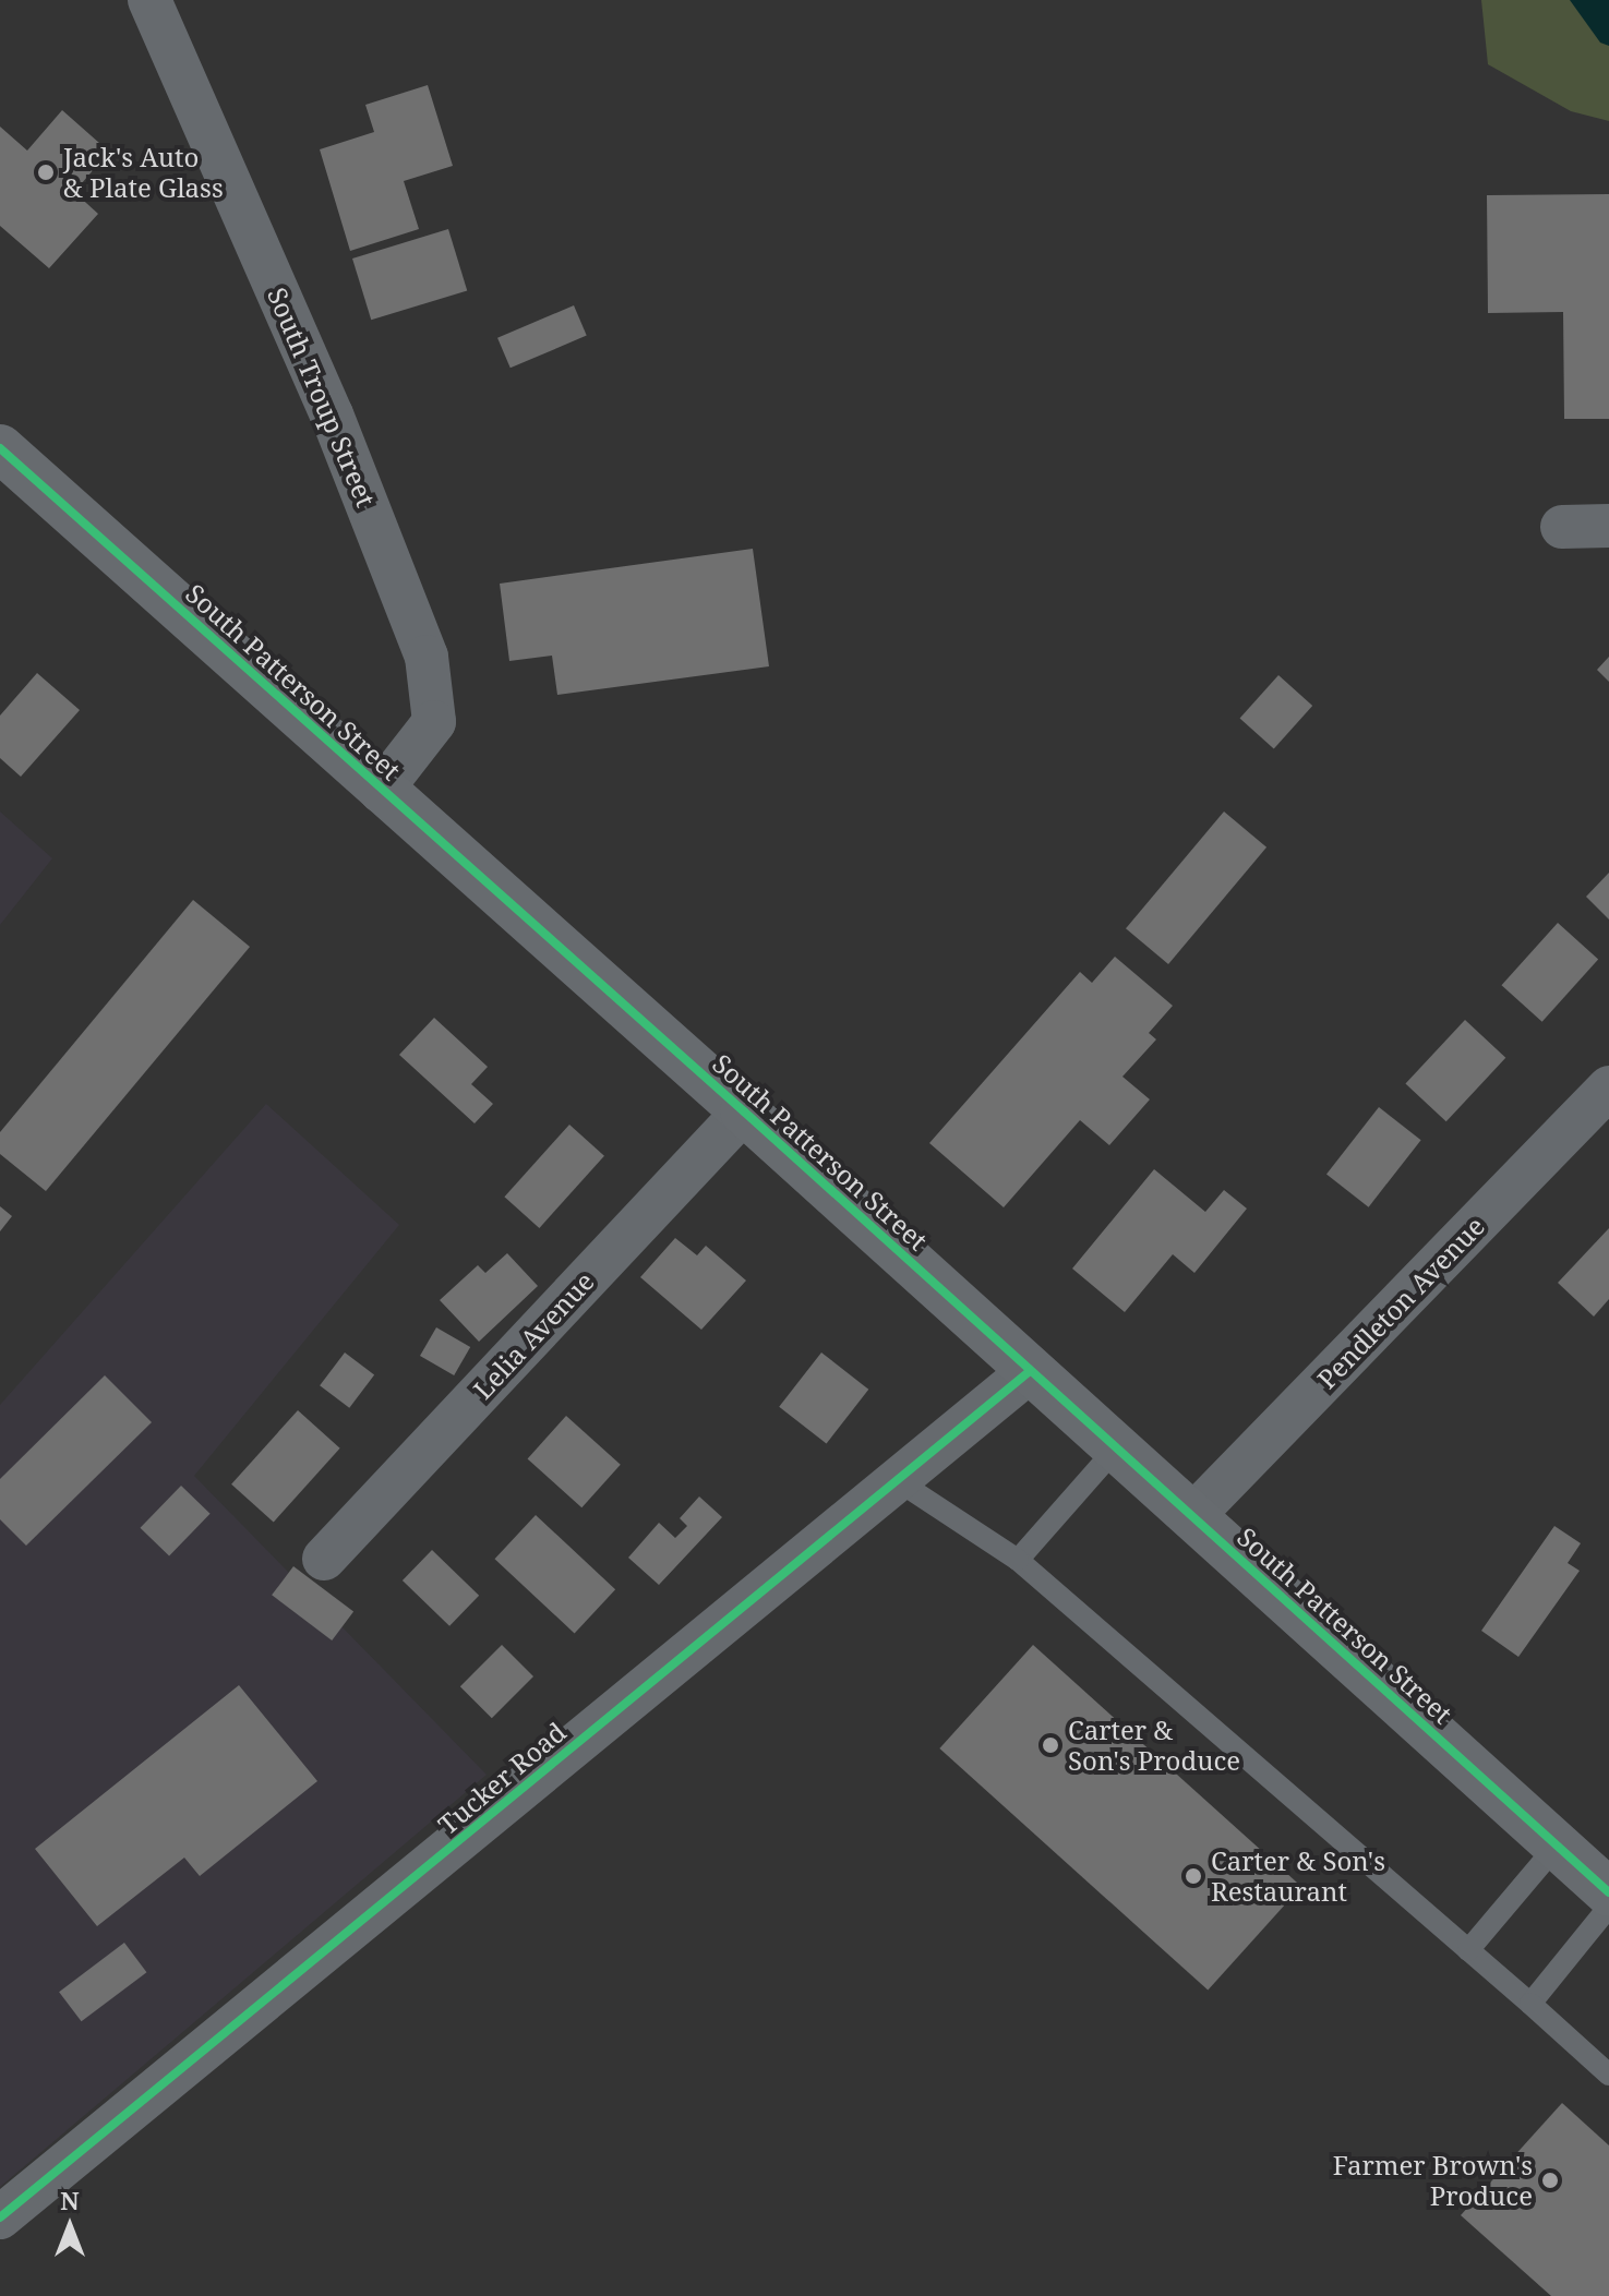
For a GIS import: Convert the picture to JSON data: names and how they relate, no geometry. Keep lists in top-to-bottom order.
{
  "streets": {
    "main road": ["South Patterson Street"],
    "street": [
      "South Troup Street",
      "Pendleton Avenue",
      "Lelia Avenue",
      "Tucker Road"
    ]
  },
  "crossings": [
    ["South Troup Street", "South Patterson Street"],
    ["South Patterson Street", "Pendleton Avenue"],
    ["South Patterson Street", "Lelia Avenue"],
    ["South Patterson Street", "Tucker Road"]
  ],
  "places": [
    "Jack's Auto & Plate Glass",
    "Carter & Son's Produce",
    "Carter & Son's Restaurant",
    "Farmer Brown's Produce"
  ],
  "north": "top"
}
